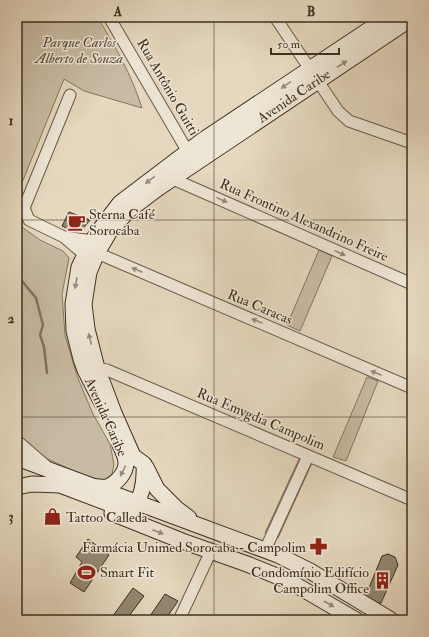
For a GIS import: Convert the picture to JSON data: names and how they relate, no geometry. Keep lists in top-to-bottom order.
{
  "streets": {
    "street": [
      "Rua Antônio Guitti",
      "Avenida Caribe",
      "Rua Frontino Alexandrino Freire",
      "Rua Caracas",
      "Rua Emygdia Campolim"
    ]
  },
  "crossings": [
    ["Rua Antônio Guitti", "Avenida Caribe"],
    ["Rua Antônio Guitti", "Rua Frontino Alexandrino Freire"],
    ["Avenida Caribe", "Rua Frontino Alexandrino Freire"],
    ["Avenida Caribe", "Rua Caracas"],
    ["Avenida Caribe", "Rua Emygdia Campolim"]
  ],
  "one_way": ["Rua Frontino Alexandrino Freire", "Rua Caracas"],
  "parks": ["Parque Carlos Alberto de Souza"],
  "places": {
    "cafe": ["Sterna Café Sorocaba"],
    "shop": ["Tattoo Calleda"],
    "pharmacy": ["Farmácia Unimed Sorocaba - Campolim"],
    "sports": ["Smart Fit"],
    "building": ["Condomínio Edifício Campolim Office"]
  },
  "scale_bar": "50 m",
  "grid": {
    "columns": ["A", "B"],
    "rows": ["1", "2", "3"]
  }
}
